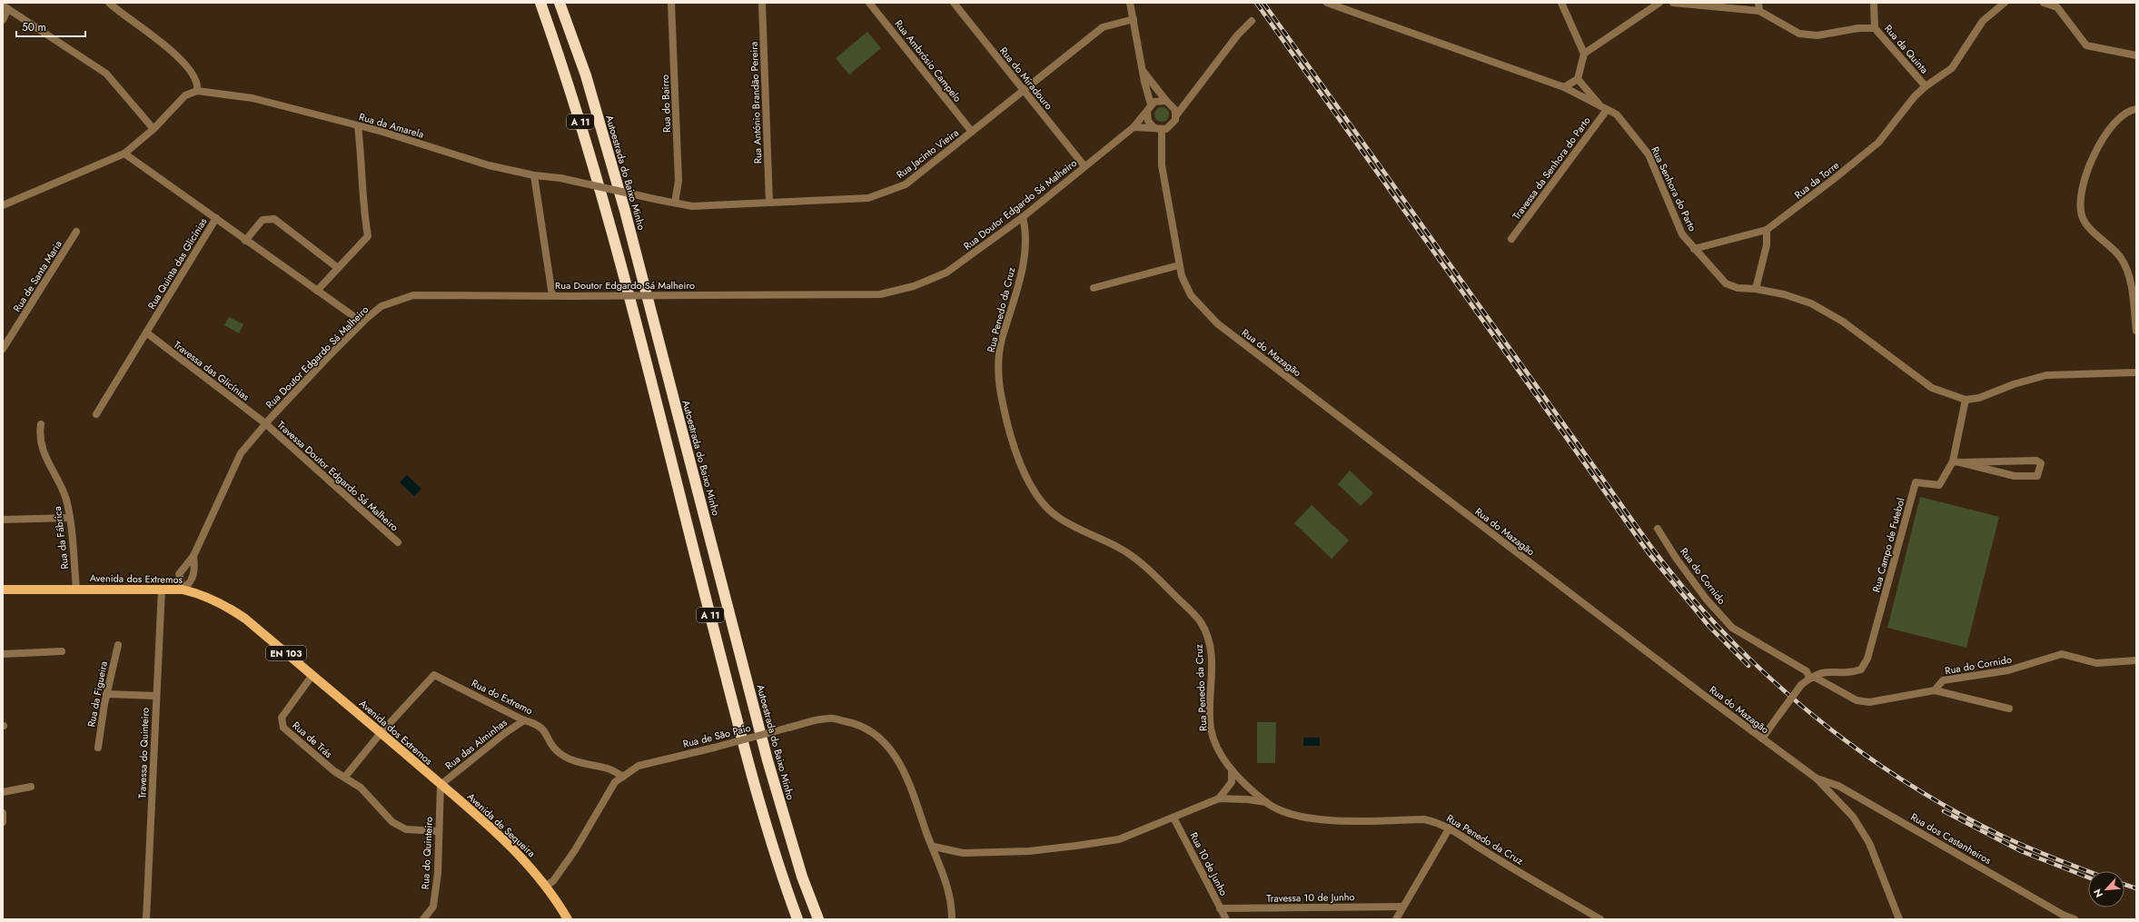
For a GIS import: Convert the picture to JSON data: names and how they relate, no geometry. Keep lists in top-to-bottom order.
{
  "streets": {
    "highway": ["A 11", "Autoestrada do Baixo Minho"],
    "main road": ["Avenida dos Extremos", "EN 103", "Avenida de Sequeira"],
    "street": [
      "Rua da Quinta",
      "Rua Ambrósio Campelo",
      "Rua do Miradouro",
      "Rua António Brandão Pereira",
      "Rua do Bairro",
      "Rua da Amarela",
      "Rua Jacinto Vieira",
      "Travessa da Senhora do Parto",
      "Rua da Torre",
      "Rua Senhora do Parto",
      "Rua Doutor Edgardo Sá Malheiro",
      "Rua Quinta das Glicínias",
      "Rua de Santa Maria",
      "Rua Penedo da Cruz",
      "Rua do Mazagão",
      "Travessa das Glicínias",
      "Travessa Doutor Edgardo Sá Malheiro",
      "Rua da Fábrica",
      "Rua Campo de Futebol",
      "Rua do Cornido",
      "Rua da Figueira",
      "Rua do Extremo",
      "Rua de São Paio",
      "Rua de Trás",
      "Rua das Alminhas",
      "Travessa do Quinteiro",
      "Rua dos Castanheiros",
      "Rua do Quinteiro",
      "Rua 10 de Junho",
      "Travessa 10 de Junho"
    ]
  },
  "crossings": [
    ["Rua da Quinta", "Rua da Torre"],
    ["Rua Ambrósio Campelo", "Rua Jacinto Vieira"],
    ["Rua do Miradouro", "Rua Jacinto Vieira"],
    ["Rua do Miradouro", "Rua Doutor Edgardo Sá Malheiro"],
    ["Rua António Brandão Pereira", "Rua Jacinto Vieira"],
    ["Rua do Bairro", "Rua da Amarela"],
    ["Rua do Bairro", "Rua Jacinto Vieira"],
    ["Rua da Amarela", "Rua Jacinto Vieira"],
    ["Travessa da Senhora do Parto", "Rua Senhora do Parto"],
    ["Rua da Torre", "Rua Senhora do Parto"],
    ["Rua Senhora do Parto", "Rua Campo de Futebol"],
    ["Rua Doutor Edgardo Sá Malheiro", "Rua Penedo da Cruz"],
    ["Rua Doutor Edgardo Sá Malheiro", "Rua do Mazagão"],
    ["Rua Doutor Edgardo Sá Malheiro", "Travessa das Glicínias"],
    ["Rua Doutor Edgardo Sá Malheiro", "Travessa Doutor Edgardo Sá Malheiro"],
    ["Rua Doutor Edgardo Sá Malheiro", "Avenida dos Extremos"],
    ["Rua Quinta das Glicínias", "Travessa das Glicínias"],
    ["Rua do Mazagão", "Rua dos Castanheiros"],
    ["Travessa das Glicínias", "Travessa Doutor Edgardo Sá Malheiro"],
    ["Rua da Fábrica", "Avenida dos Extremos"],
    ["Rua Campo de Futebol", "Rua do Cornido"],
    ["Avenida dos Extremos", "Rua do Extremo"],
    ["Avenida dos Extremos", "Rua de Trás"],
    ["Avenida dos Extremos", "Rua das Alminhas"],
    ["Avenida dos Extremos", "Travessa do Quinteiro"],
    ["Avenida dos Extremos", "Avenida de Sequeira"],
    ["Avenida dos Extremos", "Rua do Quinteiro"],
    ["Rua do Extremo", "Rua de São Paio"],
    ["Rua do Extremo", "Rua das Alminhas"],
    ["Rua de São Paio", "Avenida de Sequeira"],
    ["Rua de Trás", "Rua do Quinteiro"],
    ["Rua das Alminhas", "Avenida de Sequeira"],
    ["Rua das Alminhas", "Rua do Quinteiro"],
    ["Avenida de Sequeira", "Rua do Quinteiro"],
    ["Rua 10 de Junho", "Travessa 10 de Junho"]
  ],
  "scale_bar": "50 m",
  "north": "bottom left"
}
